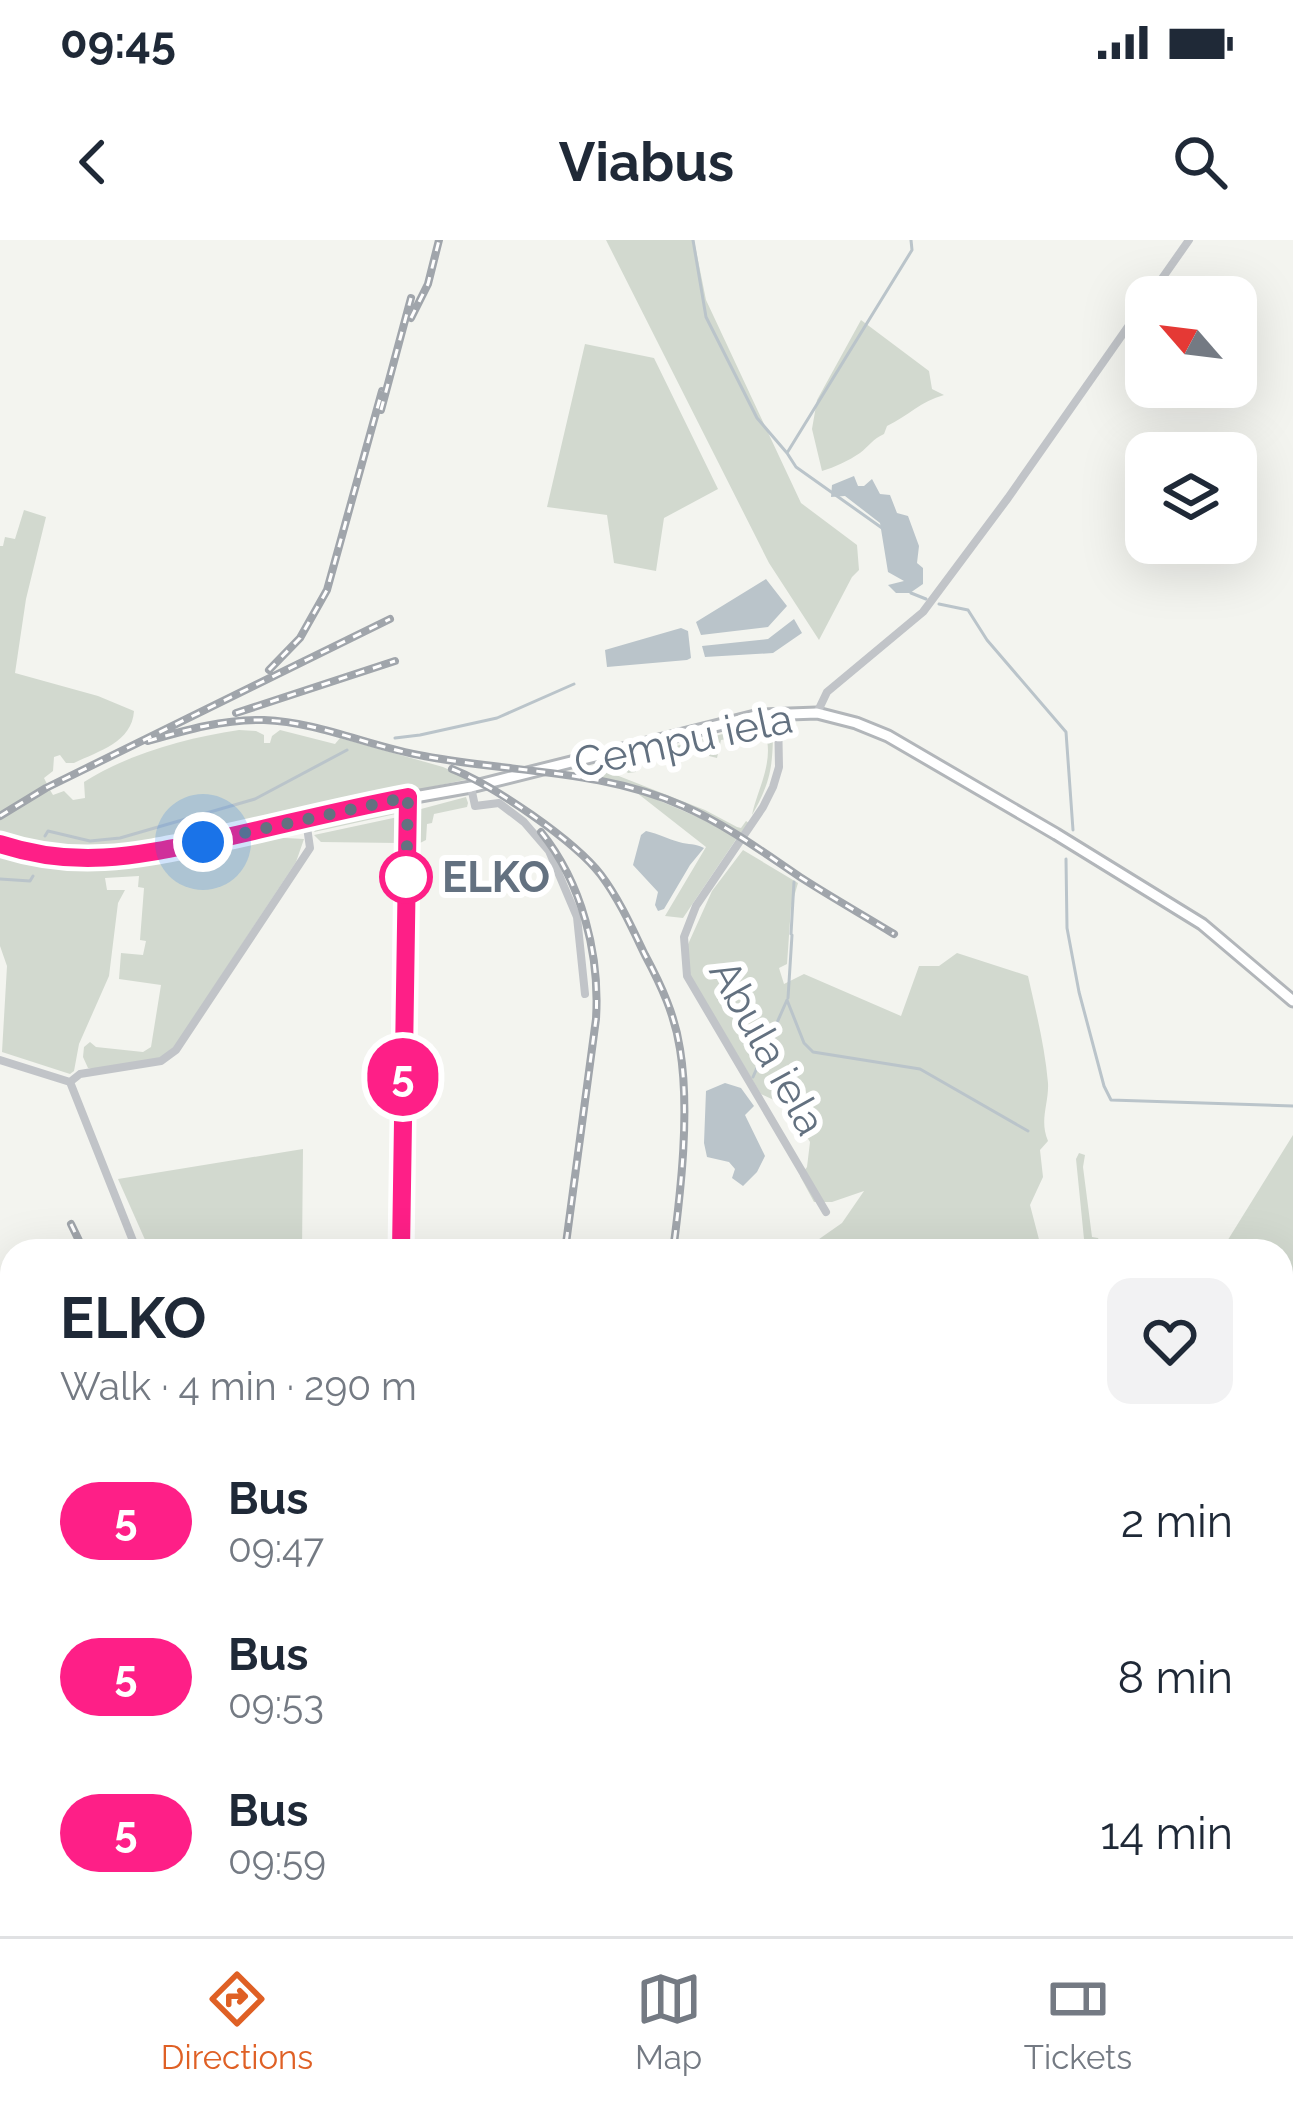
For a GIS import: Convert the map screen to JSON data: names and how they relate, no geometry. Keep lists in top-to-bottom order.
{
  "streets": {
    "main road": ["Cempu iela"],
    "street": ["Abula iela"]
  },
  "crossings": [
    ["Cempu iela", "Abula iela"]
  ],
  "places": ["ELKO"],
  "lines": ["bus line 5"],
  "north": "top left",
  "page": {
    "status": "09:45",
    "header": "Viabus",
    "on_map": "5",
    "heading": ["ELKO", "Walk · 4 min · 290 m"],
    "list": [
      {
        "mark": "5",
        "name": "Bus",
        "note": "09:47",
        "value": "2 min"
      },
      {
        "mark": "5",
        "name": "Bus",
        "note": "09:53",
        "value": "8 min"
      },
      {
        "mark": "5",
        "name": "Bus",
        "note": "09:59",
        "value": "14 min"
      }
    ],
    "tabs": ["Directions", "Map", "Tickets"]
  }
}
